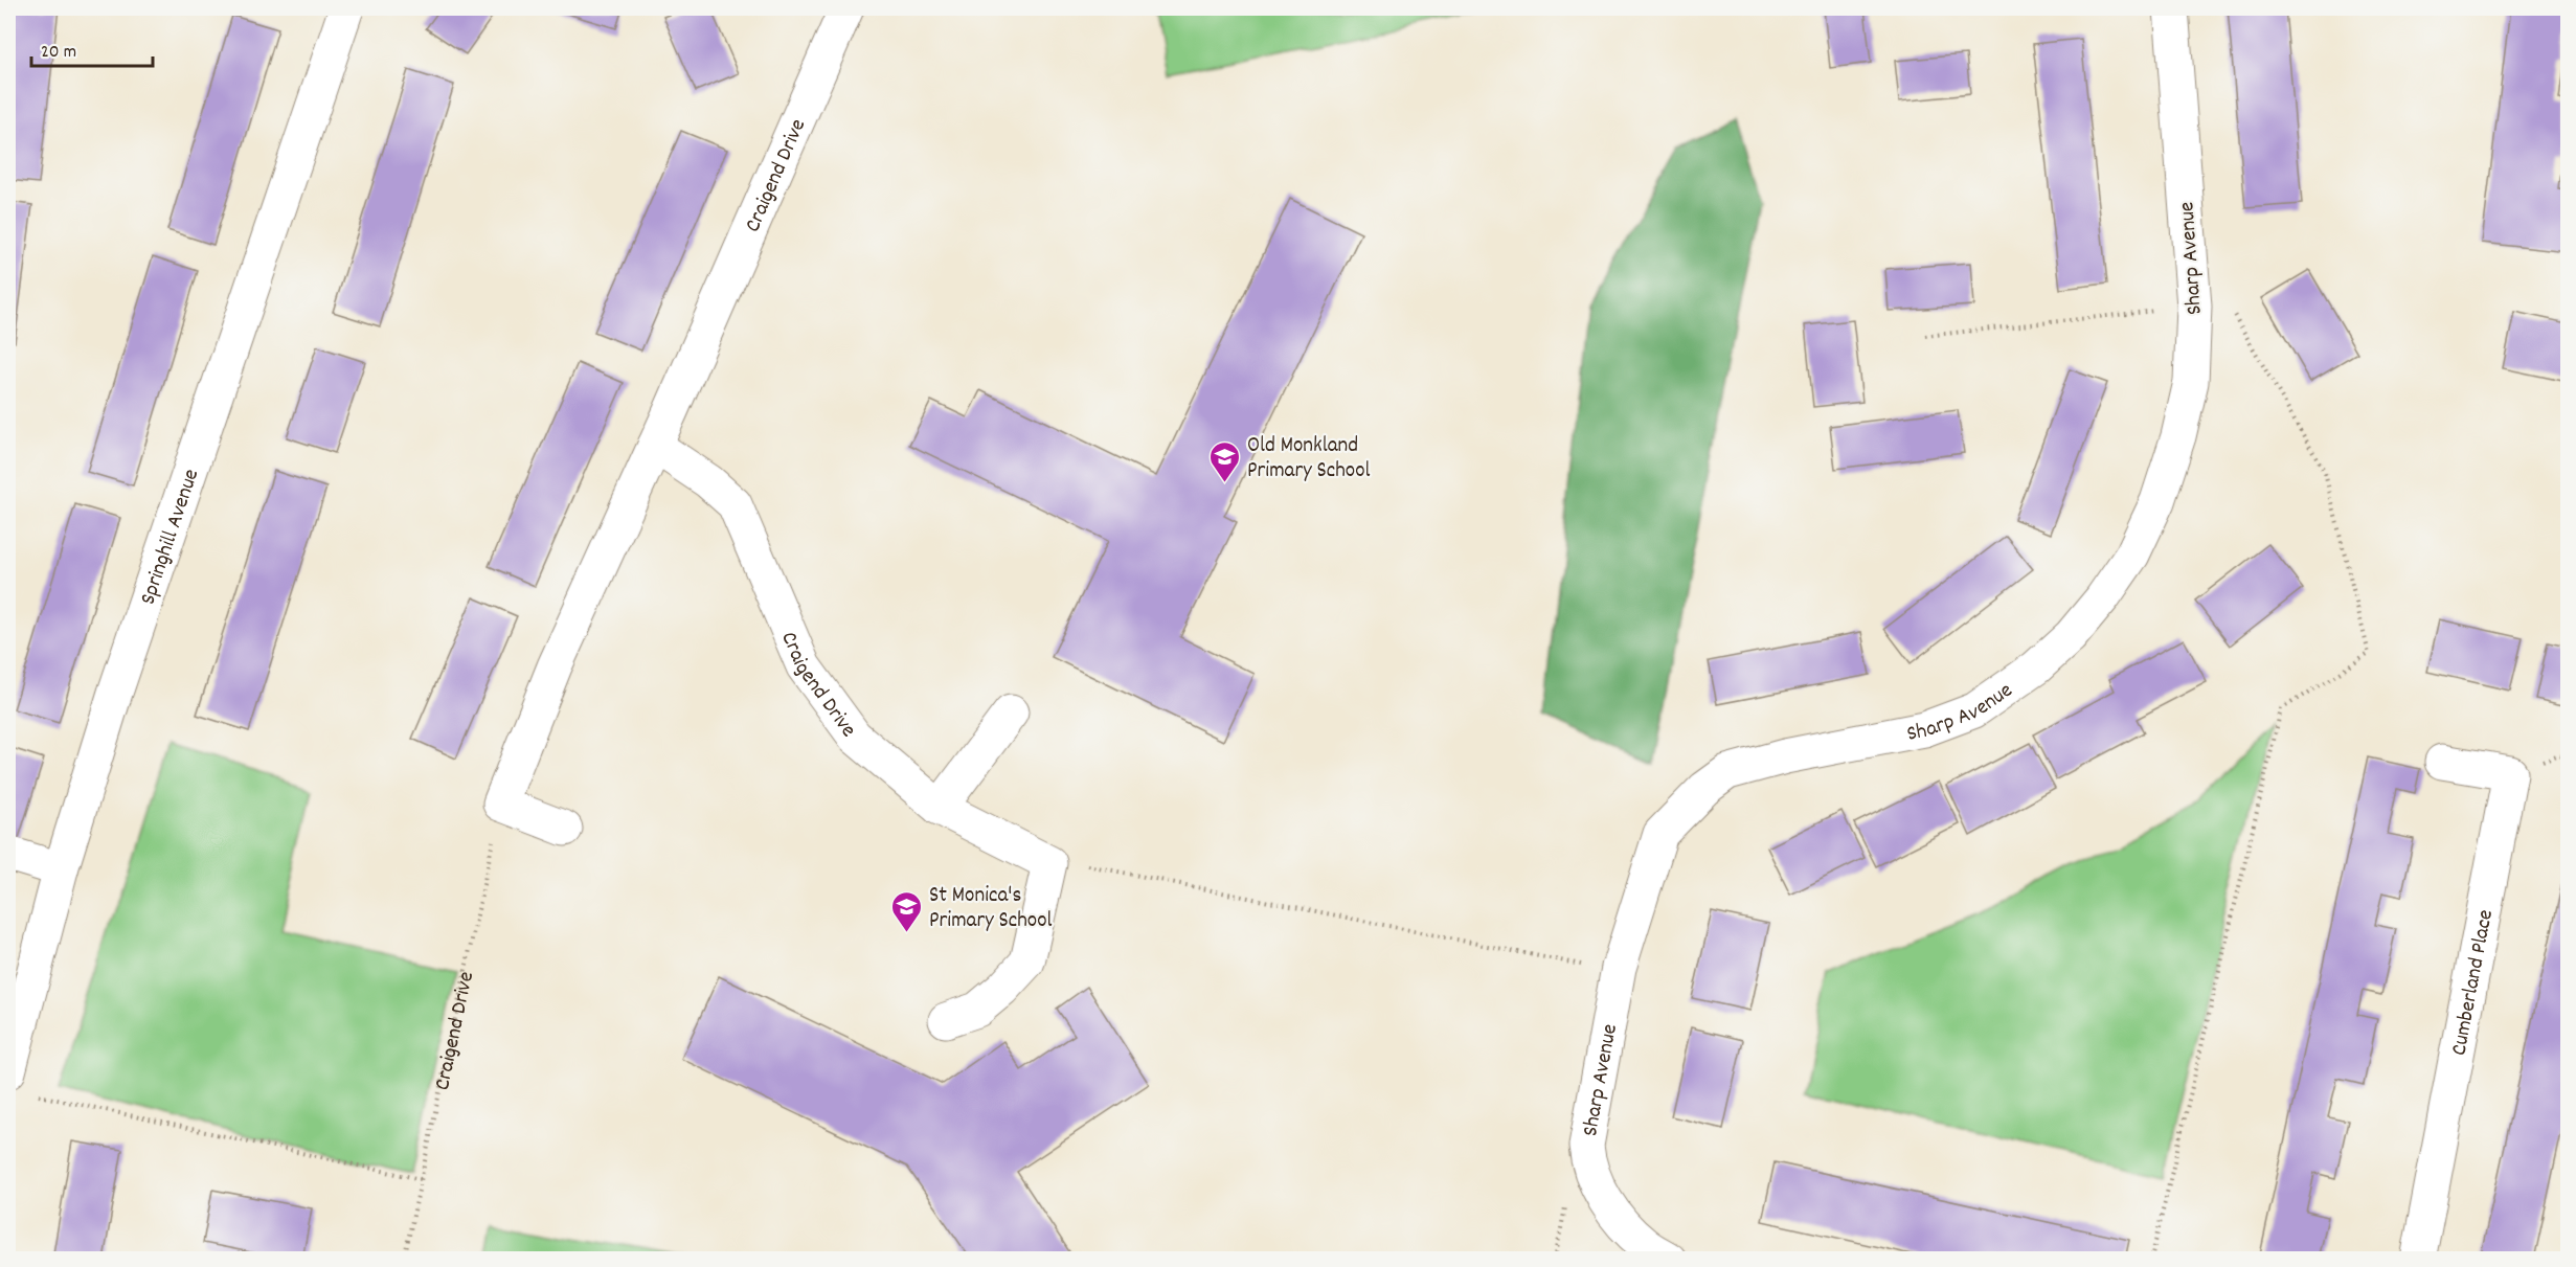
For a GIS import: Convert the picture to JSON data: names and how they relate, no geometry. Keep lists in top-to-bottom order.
{
  "streets": {
    "street": [
      "Craigend Drive",
      "Sharp Avenue",
      "Springhill Avenue",
      "Cumberland Place"
    ]
  },
  "places": {
    "school or university": ["Old Monkland Primary School", "St Monica's Primary School"]
  },
  "scale_bar": "20 m"
}
